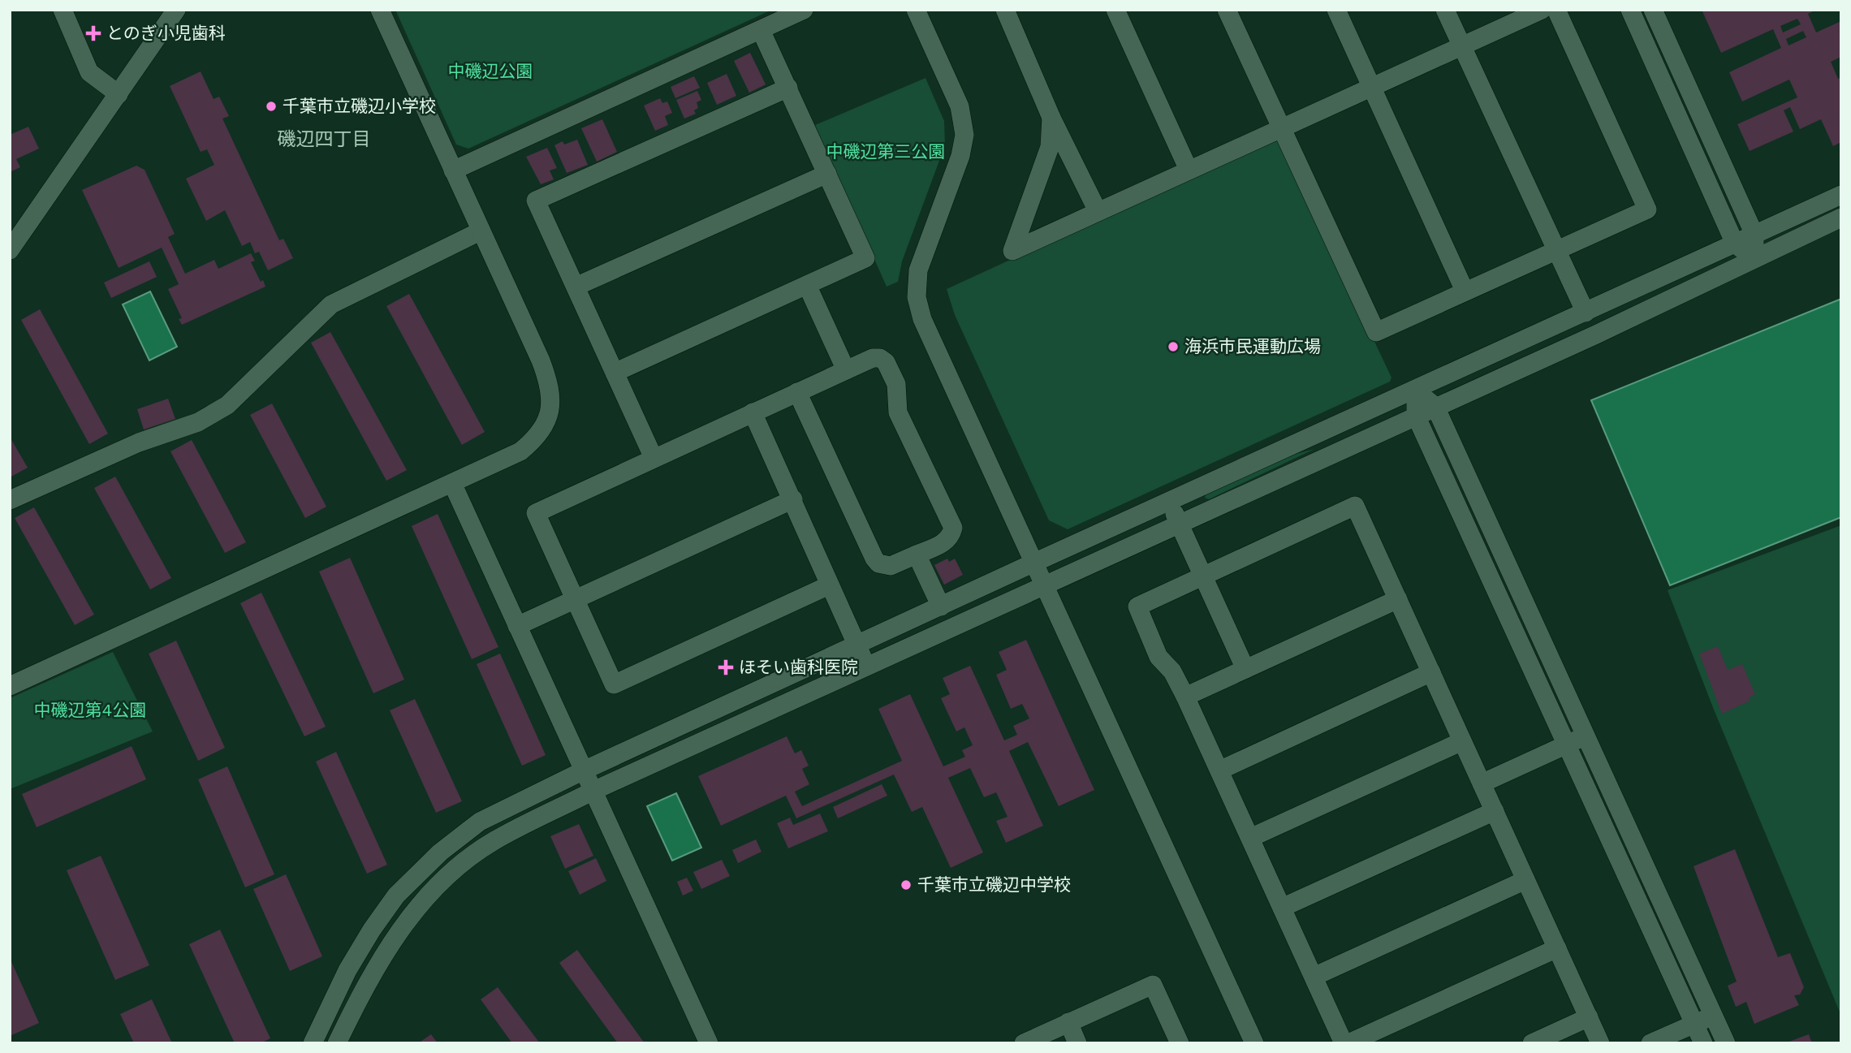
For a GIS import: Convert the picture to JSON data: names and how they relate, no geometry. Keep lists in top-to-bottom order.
{
  "districts": ["磯辺四丁目"],
  "parks": ["中磯辺公園", "中磯辺第三公園", "中磯辺第4公園"],
  "places": {
    "health": ["とのぎ小児歯科", "ほそい歯科医院"],
    "other": ["千葉市立磯辺小学校", "海浜市民運動広場", "千葉市立磯辺中学校"]
  }
}
